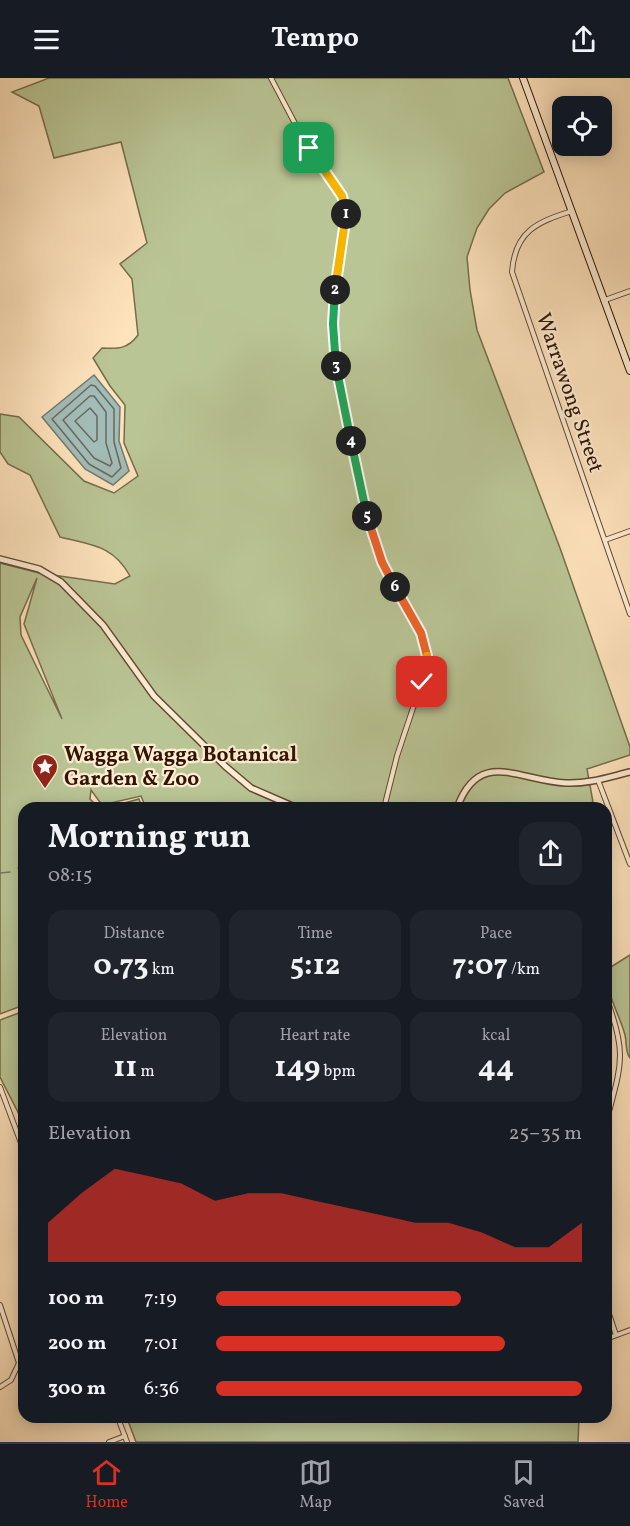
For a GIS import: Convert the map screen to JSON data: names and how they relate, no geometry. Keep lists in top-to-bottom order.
{
  "streets": {
    "street": ["Warrawong Street"]
  },
  "places": {
    "place": ["Wagga Wagga Botanical Garden & Zoo"]
  },
  "page": {
    "header": "Tempo",
    "pins": [
      "1",
      "2",
      "3",
      "4",
      "5",
      "6"
    ],
    "heading": ["Morning run", "08:15"],
    "stats": [
      ["Distance", "0.73 km"],
      ["Time", "5:12"],
      ["Pace", "7:07 /km"],
      ["Elevation", "11 m"],
      ["Heart rate", "149 bpm"],
      ["kcal", "44"]
    ],
    "chart": ["Elevation", "25–35 m"],
    "list": [
      {
        "name": "100 m",
        "note": "7:19"
      },
      {
        "name": "200 m",
        "note": "7:01"
      },
      {
        "name": "300 m",
        "note": "6:36"
      }
    ],
    "tabs": ["Home", "Map", "Saved"]
  }
}
